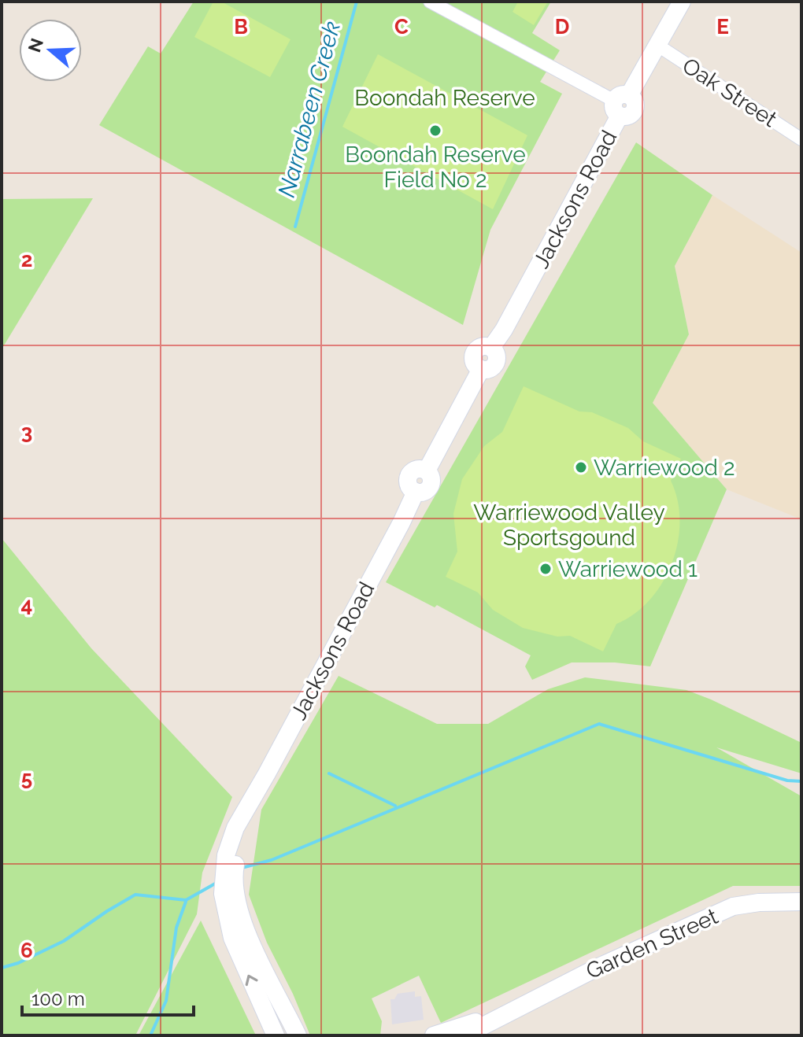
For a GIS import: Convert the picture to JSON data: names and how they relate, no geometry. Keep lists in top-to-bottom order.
{
  "streets": {
    "street": ["Oak Street", "Jacksons Road", "Garden Street"]
  },
  "crossings": [
    ["Oak Street", "Jacksons Road"]
  ],
  "water": ["Narrabeen Creek"],
  "parks": ["Boondah Reserve", "Warriewood Valley Sportsgound"],
  "places": ["Boondah Reserve Field No 2", "Warriewood 2", "Warriewood 1"],
  "scale_bar": "100 m",
  "north": "left",
  "grid": {
    "columns": [
      "B",
      "C",
      "D",
      "E"
    ],
    "rows": [
      "2",
      "3",
      "4",
      "5",
      "6"
    ]
  }
}
